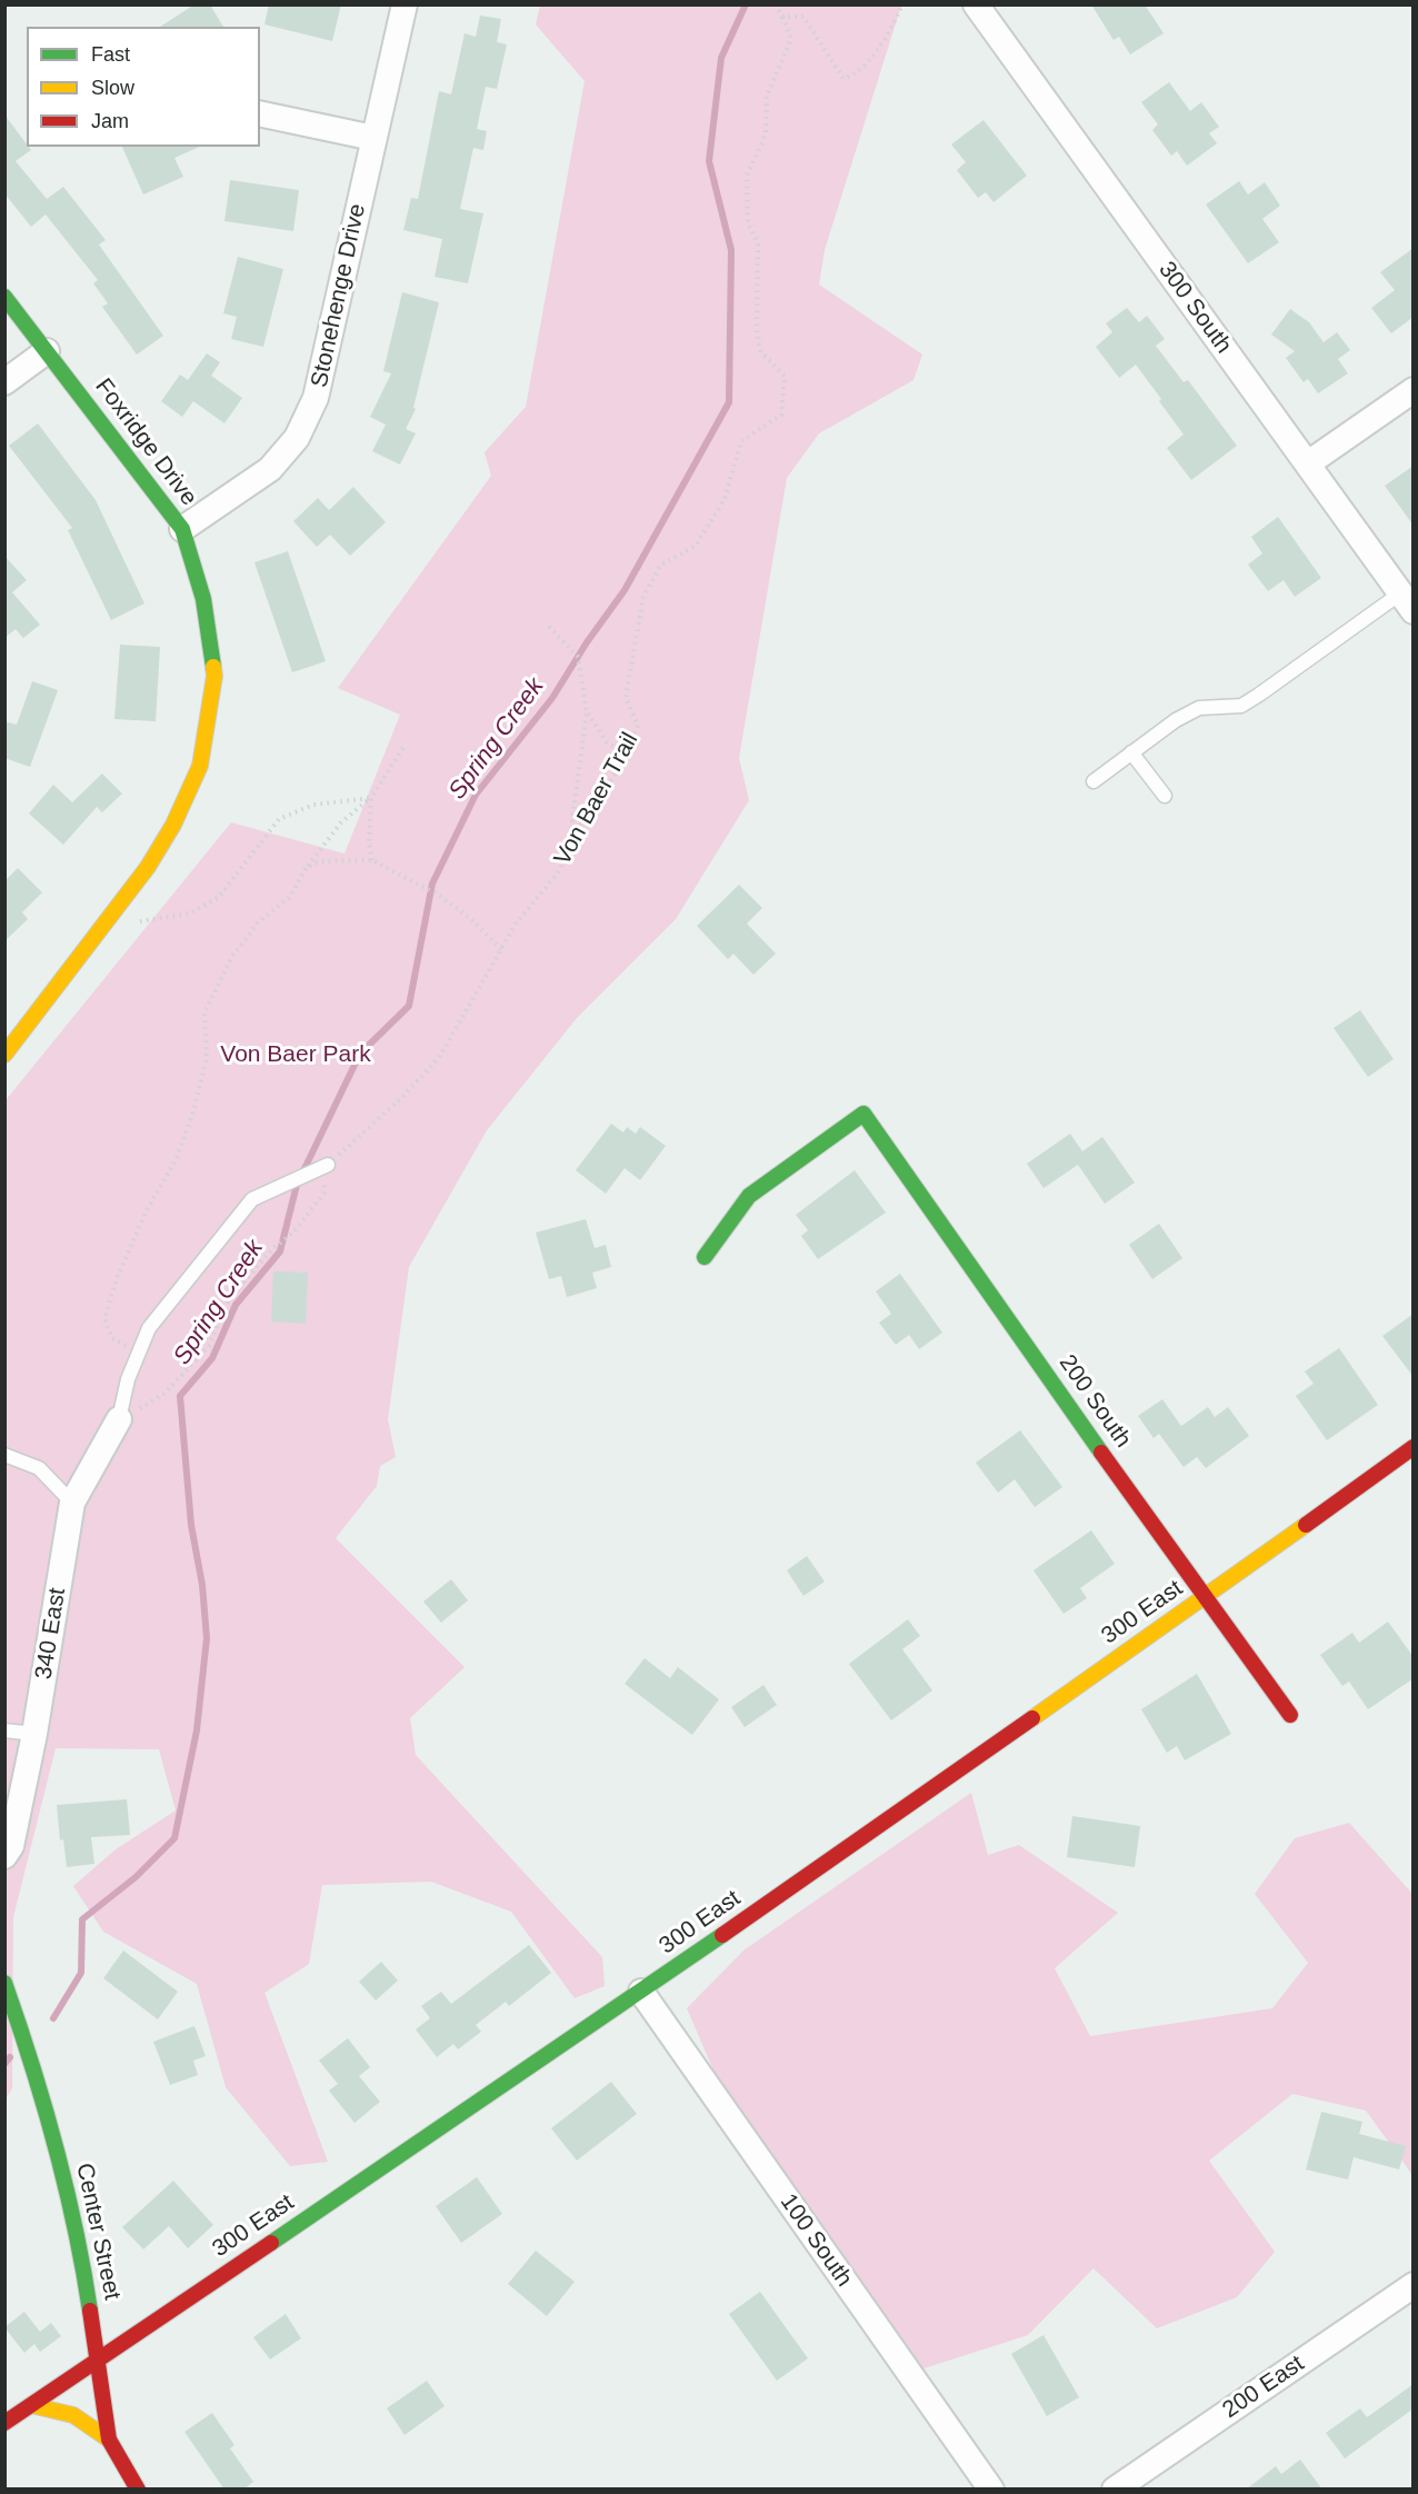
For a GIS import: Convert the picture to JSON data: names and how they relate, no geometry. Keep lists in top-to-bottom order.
{
  "streets": {
    "street": [
      "Stonehenge Drive",
      "300 South",
      "Foxridge Drive",
      "200 South",
      "300 East",
      "340 East",
      "Center Street",
      "100 South",
      "200 East"
    ],
    "path": ["Von Baer Trail"]
  },
  "crossings": [
    ["Stonehenge Drive", "Foxridge Drive"],
    ["200 South", "300 East"],
    ["300 East", "Center Street"],
    ["300 East", "100 South"]
  ],
  "water": ["Spring Creek"],
  "parks": ["Von Baer Park"],
  "legend": ["Fast", "Slow", "Jam"]
}
